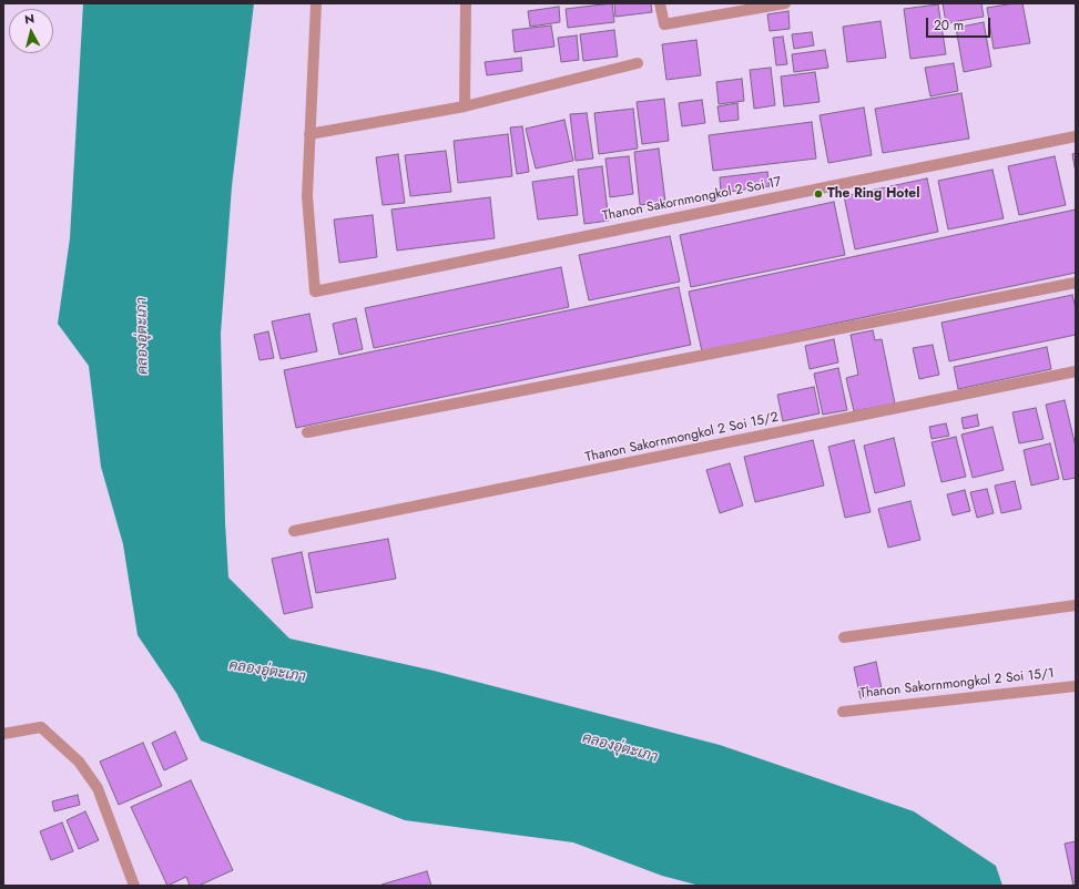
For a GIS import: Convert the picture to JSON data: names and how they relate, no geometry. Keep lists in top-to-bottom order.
{
  "streets": {
    "street": ["Thanon Sakornmongkol 2 Soi 17", "Thanon Sakornmongkol 2 Soi 15/2", "Thanon Sakornmongkol 2 Soi 15/1"]
  },
  "water": ["คลองอุ่ตะเภา"],
  "places": ["The Ring Hotel"],
  "scale_bar": "20 m",
  "north": "top"
}
